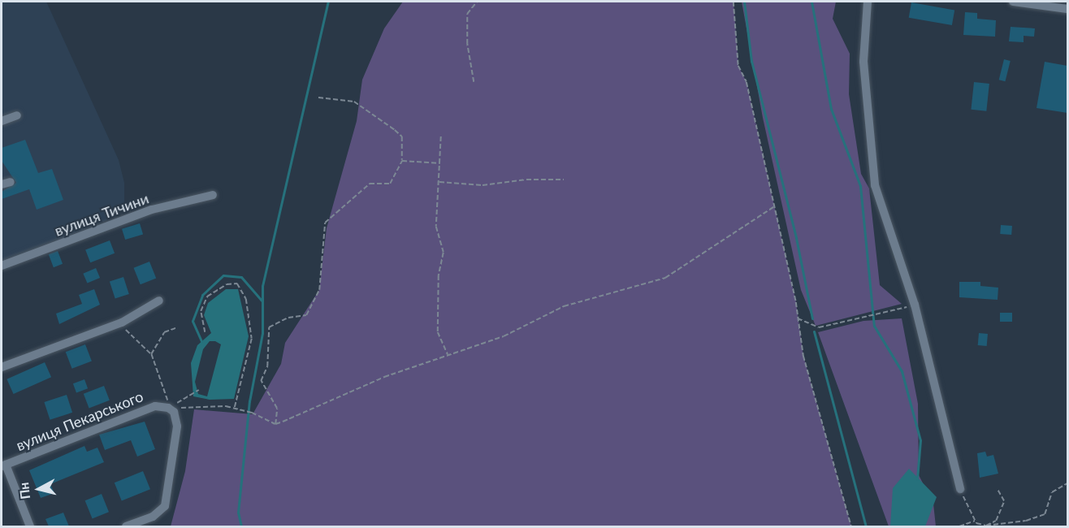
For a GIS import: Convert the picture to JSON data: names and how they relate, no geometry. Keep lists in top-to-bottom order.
{
  "streets": {
    "street": ["вулиця Тичини", "вулиця Пекарського"]
  },
  "north": "left"
}
